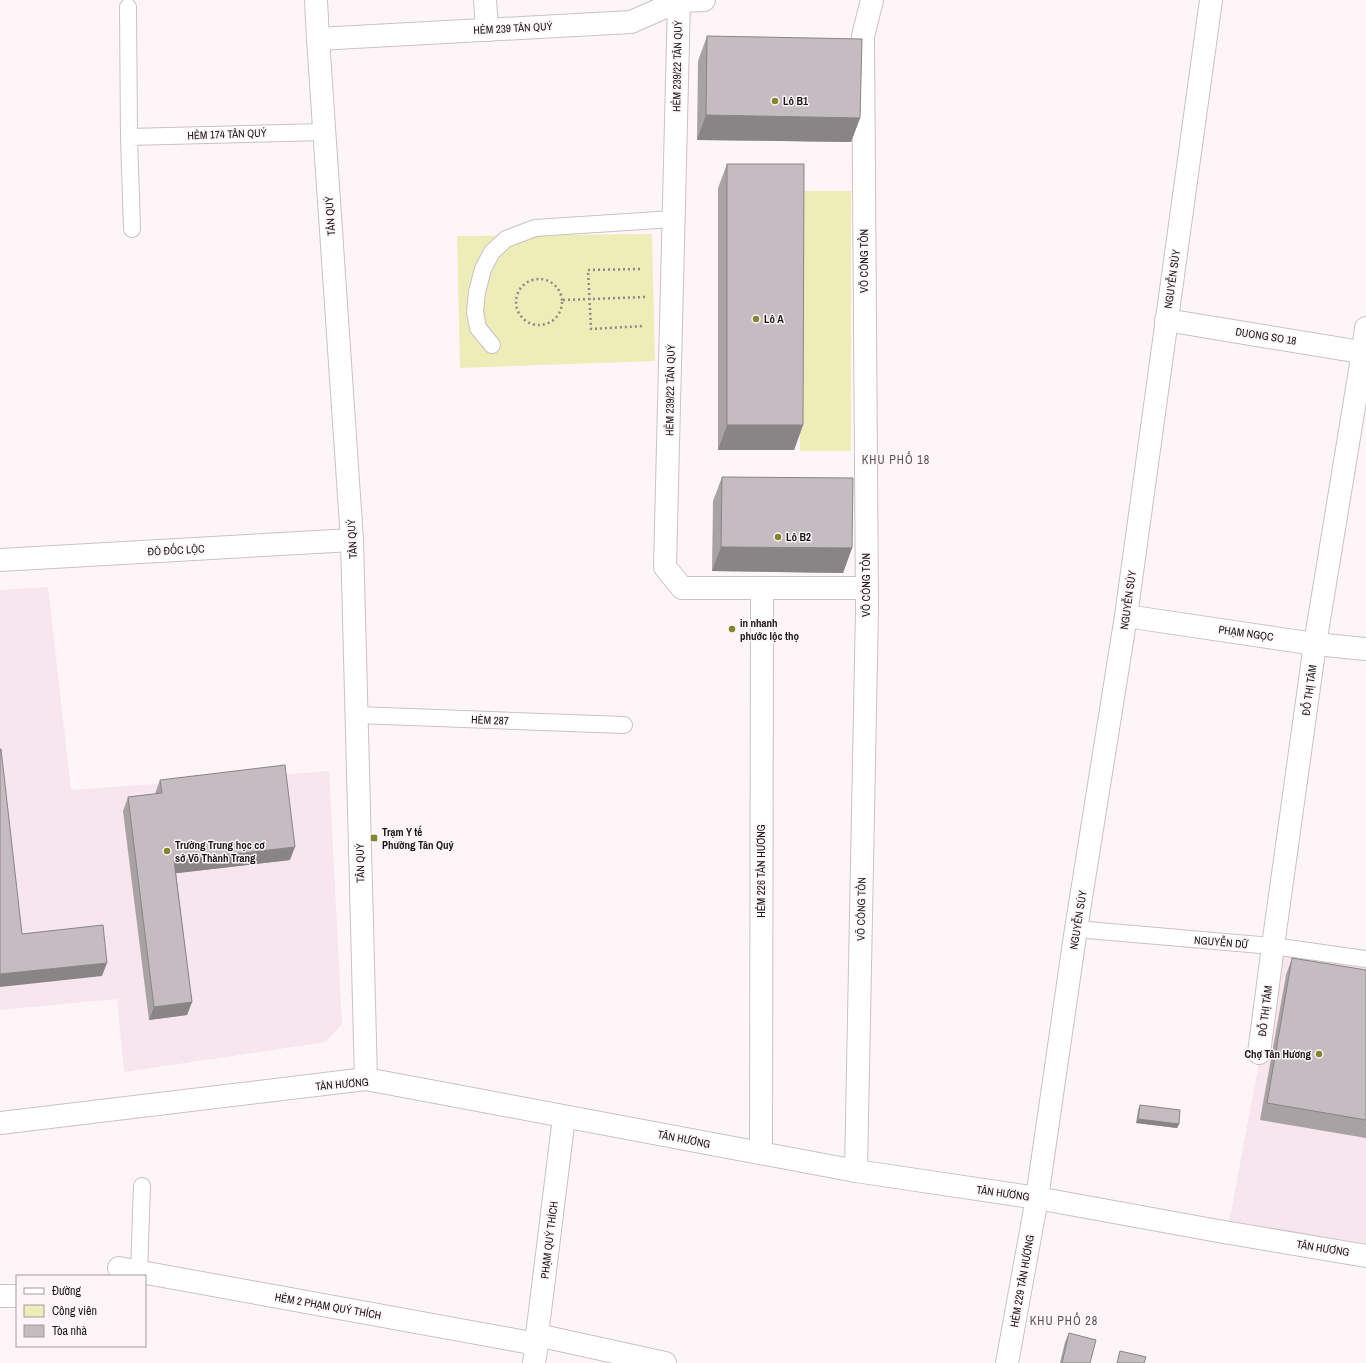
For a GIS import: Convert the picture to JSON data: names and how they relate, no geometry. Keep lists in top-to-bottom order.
{
  "streets": {
    "street": [
      "HẺM 239 TÂN QUÝ",
      "HẺM 239/22 TÂN QUÝ",
      "TÂN QUÝ",
      "VÕ CÔNG TỒN",
      "NGUYỄN SÚY",
      "DUONG SO 18",
      "ĐÔ ĐỐC LỘC",
      "PHẠM NGỌC",
      "ĐỖ THỊ TÂM",
      "HẺM 226 TÂN HƯƠNG",
      "TÂN HƯƠNG",
      "PHẠM QUÝ THÍCH",
      "HẺM 229 TÂN HƯƠNG",
      "HẺM 2 PHẠM QUÝ THÍCH"
    ],
    "lane": ["HẺM 174 TÂN QUÝ", "HÈM 287", "NGUYỄN DỮ"]
  },
  "crossings": [
    ["HẺM 239 TÂN QUÝ", "HẺM 239/22 TÂN QUÝ"],
    ["HẺM 239 TÂN QUÝ", "TÂN QUÝ"],
    ["HẺM 239/22 TÂN QUÝ", "VÕ CÔNG TỒN"],
    ["HẺM 239/22 TÂN QUÝ", "HẺM 226 TÂN HƯƠNG"],
    ["HẺM 174 TÂN QUÝ", "TÂN QUÝ"],
    ["TÂN QUÝ", "ĐÔ ĐỐC LỘC"],
    ["TÂN QUÝ", "HÈM 287"],
    ["TÂN QUÝ", "TÂN HƯƠNG"],
    ["VÕ CÔNG TỒN", "TÂN HƯƠNG"],
    ["NGUYỄN SÚY", "DUONG SO 18"],
    ["NGUYỄN SÚY", "PHẠM NGỌC"],
    ["NGUYỄN SÚY", "NGUYỄN DỮ"],
    ["NGUYỄN SÚY", "TÂN HƯƠNG"],
    ["NGUYỄN SÚY", "HẺM 229 TÂN HƯƠNG"],
    ["DUONG SO 18", "ĐỖ THỊ TÂM"],
    ["PHẠM NGỌC", "ĐỖ THỊ TÂM"],
    ["ĐỖ THỊ TÂM", "NGUYỄN DỮ"],
    ["HẺM 226 TÂN HƯƠNG", "TÂN HƯƠNG"],
    ["TÂN HƯƠNG", "PHẠM QUÝ THÍCH"],
    ["TÂN HƯƠNG", "HẺM 229 TÂN HƯƠNG"],
    ["PHẠM QUÝ THÍCH", "HẺM 2 PHẠM QUÝ THÍCH"]
  ],
  "districts": ["KHU PHỐ 18", "KHU PHỐ 28"],
  "places": {
    "other": [
      "Lô B1",
      "Lô A",
      "Lô B2",
      "in nhanh phước lộc thọ",
      "Trường Trung học cơ sở Võ Thành Trang",
      "Chợ Tân Hương"
    ],
    "transit": ["Trạm Y tế Phường Tân Quý"]
  },
  "legend": ["Đường", "Công viên", "Tòa nhà"]
}
